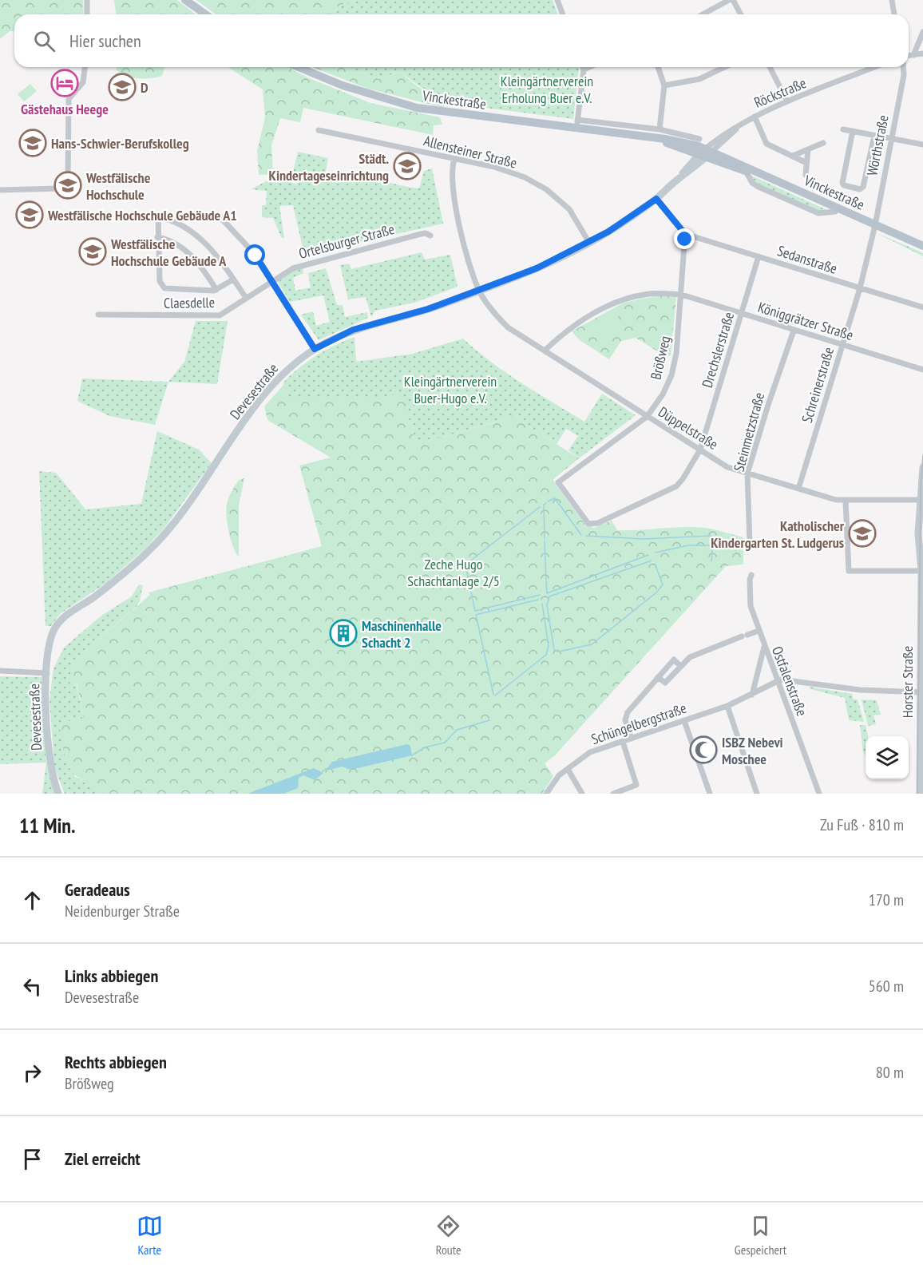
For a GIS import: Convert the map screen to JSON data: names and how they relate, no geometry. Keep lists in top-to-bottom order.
{
  "streets": {
    "main road": ["Vinckestraße"],
    "street": [
      "Röckstraße",
      "Wörthstraße",
      "Allensteiner Straße",
      "Ortelsburger Straße",
      "Sedanstraße",
      "Claesdelle",
      "Königgrätzer Straße",
      "Drechslerstraße",
      "Brößweg",
      "Schreinerstraße",
      "Devesestraße",
      "Düppelstraße",
      "Steinmetzstraße",
      "Ostfalenstraße",
      "Horster Straße",
      "Schüngelbergstraße"
    ]
  },
  "crossings": [
    ["Röckstraße", "Vinckestraße"],
    ["Röckstraße", "Devesestraße"],
    ["Vinckestraße", "Wörthstraße"],
    ["Vinckestraße", "Devesestraße"],
    ["Wörthstraße", "Sedanstraße"],
    ["Wörthstraße", "Schreinerstraße"],
    ["Allensteiner Straße", "Devesestraße"],
    ["Allensteiner Straße", "Düppelstraße"],
    ["Ortelsburger Straße", "Claesdelle"],
    ["Sedanstraße", "Drechslerstraße"],
    ["Sedanstraße", "Brößweg"],
    ["Sedanstraße", "Schreinerstraße"],
    ["Königgrätzer Straße", "Drechslerstraße"],
    ["Königgrätzer Straße", "Brößweg"],
    ["Königgrätzer Straße", "Schreinerstraße"],
    ["Königgrätzer Straße", "Düppelstraße"],
    ["Königgrätzer Straße", "Steinmetzstraße"],
    ["Drechslerstraße", "Brößweg"],
    ["Drechslerstraße", "Düppelstraße"],
    ["Brößweg", "Düppelstraße"],
    ["Schreinerstraße", "Düppelstraße"],
    ["Devesestraße", "Düppelstraße"],
    ["Düppelstraße", "Steinmetzstraße"],
    ["Düppelstraße", "Horster Straße"],
    ["Ostfalenstraße", "Schüngelbergstraße"],
    ["Horster Straße", "Schüngelbergstraße"]
  ],
  "parks": ["Kleingärtnerverein Erholung Buer e.V.", "Kleingärtnerverein Buer-Hugo e.V.", "Zeche Hugo Schachtanlage 2/5"],
  "places": {
    "hotel": ["Gästehaus Heege"],
    "school or university": [
      "D",
      "Hans-Schwier-Berufskolleg",
      "Städt. Kindertageseinrichtung",
      "Westfälische Hochschule",
      "Westfälische Hochschule Gebäude A1",
      "Westfälische Hochschule Gebäude A",
      "Katholischer Kindergarten St. Ludgerus"
    ],
    "building": ["Maschinenhalle Schacht 2"],
    "mosque": ["ISBZ Nebevi Moschee"]
  },
  "page": {
    "search": "Hier suchen",
    "heading": ["11 Min.", "Zu Fuß · 810 m"],
    "list": [
      ["Geradeaus", "Neidenburger Straße", "170 m"],
      ["Links abbiegen", "Devesestraße", "560 m"],
      ["Rechts abbiegen", "Brößweg", "80 m"],
      "Ziel erreicht"
    ],
    "nav": ["Karte", "Route", "Gespeichert"]
  }
}
